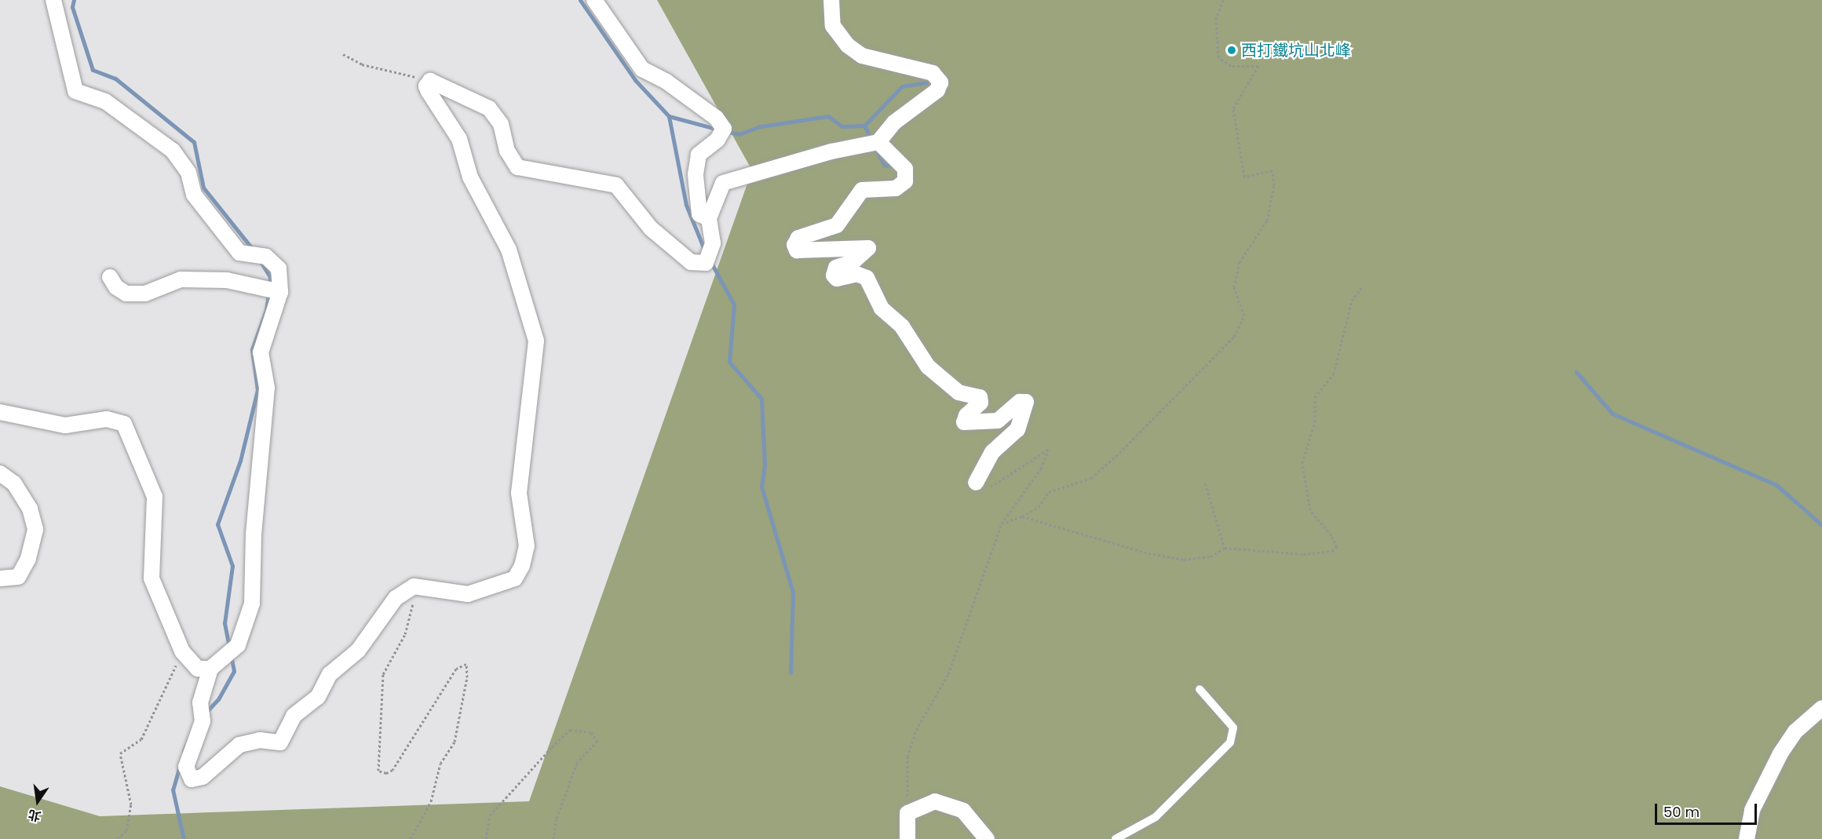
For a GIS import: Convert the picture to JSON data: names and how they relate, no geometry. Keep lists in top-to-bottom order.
{
  "places": ["西打鐵坑山北峰"],
  "scale_bar": "50 m",
  "north": "bottom"
}
